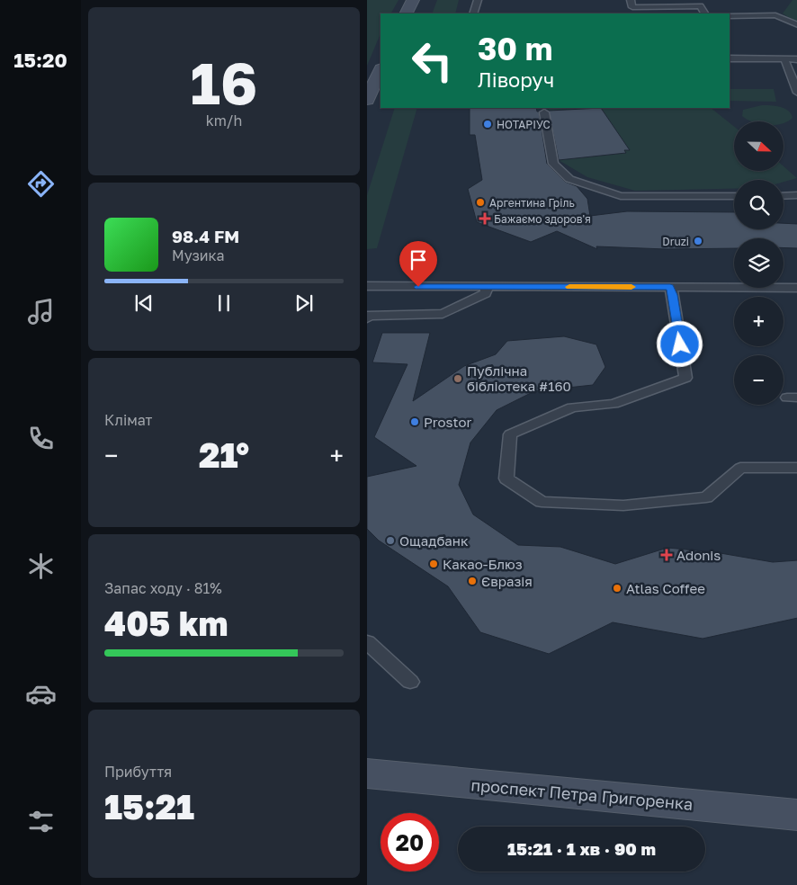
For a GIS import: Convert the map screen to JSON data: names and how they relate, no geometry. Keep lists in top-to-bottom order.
{
  "streets": {
    "main road": ["проспект Петра Григоренка"]
  },
  "places": {
    "other": [
      "НОТАРІУС",
      "Аргентина Гріль",
      "Druzi",
      "Публічна бібліотека #160",
      "Prostor",
      "Ощадбанк",
      "Какао-Блюз",
      "Євразія",
      "Atlas Coffee"
    ],
    "health": ["Бажаємо здоров'я", "Adonis"]
  },
  "north": "right",
  "page": {
    "tabs": "15:20",
    "tile": [
      ["16", "km/h"],
      "Клімат",
      ["Запас ходу · 81%", "405 km"],
      ["Прибуття", "15:21"]
    ],
    "turn": ["30 m", "Ліворуч"],
    "map_buttons": ["+", "−"],
    "song": ["98.4 FM", "Музика"],
    "heat": ["−", "21°", "+"],
    "limit": "20",
    "trip": "15:21 · 1 хв · 90 m"
  }
}
